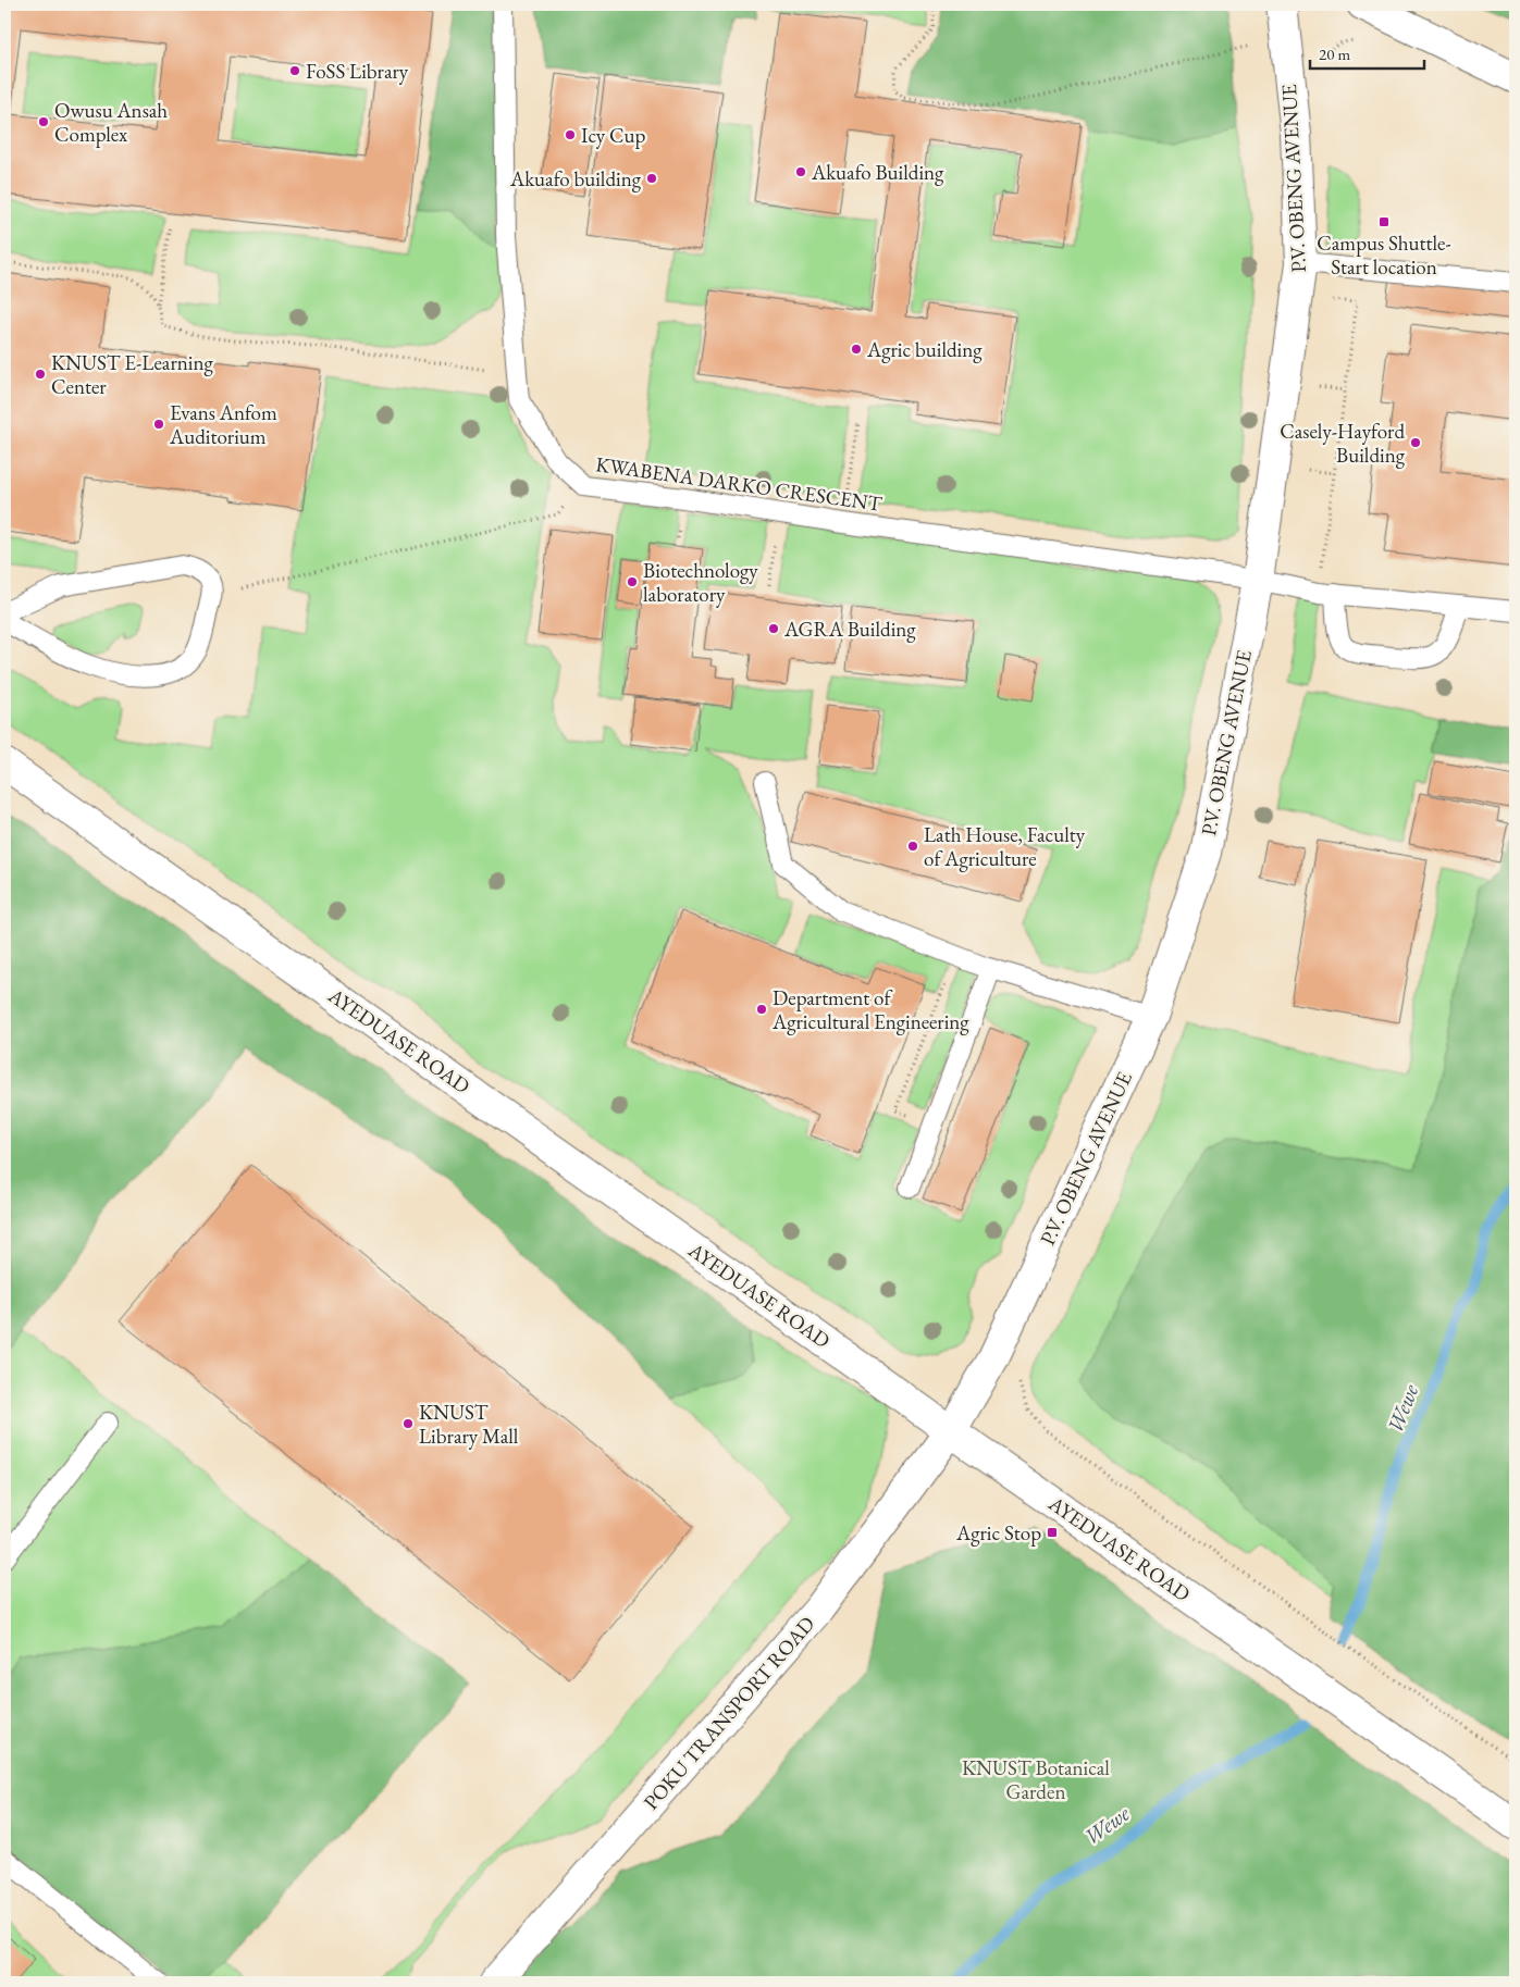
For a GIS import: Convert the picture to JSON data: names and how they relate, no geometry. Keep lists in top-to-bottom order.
{
  "streets": {
    "street": ["P.V. OBENG AVENUE", "AYEDUASE ROAD", "POKU TRANSPORT ROAD"],
    "lane": ["KWABENA DARKO CRESCENT"]
  },
  "crossings": [
    ["P.V. OBENG AVENUE", "KWABENA DARKO CRESCENT"],
    ["P.V. OBENG AVENUE", "AYEDUASE ROAD"],
    ["P.V. OBENG AVENUE", "POKU TRANSPORT ROAD"],
    ["AYEDUASE ROAD", "POKU TRANSPORT ROAD"]
  ],
  "water": ["Wewe"],
  "parks": ["KNUST Botanical Garden"],
  "places": {
    "other": [
      "FoSS Library",
      "Owusu Ansah Complex",
      "Icy Cup",
      "Akuafo Building",
      "Akuafo building",
      "Agric building",
      "KNUST E-Learning Center",
      "Evans Anfom Auditorium",
      "Casely-Hayford Building",
      "Biotechnology laboratory",
      "AGRA Building",
      "Lath House, Faculty of Agriculture",
      "Department of Agricultural Engineering",
      "KNUST Library Mall"
    ],
    "transit": ["Campus Shuttle- Start location", "Agric Stop"]
  },
  "scale_bar": "20 m"
}
